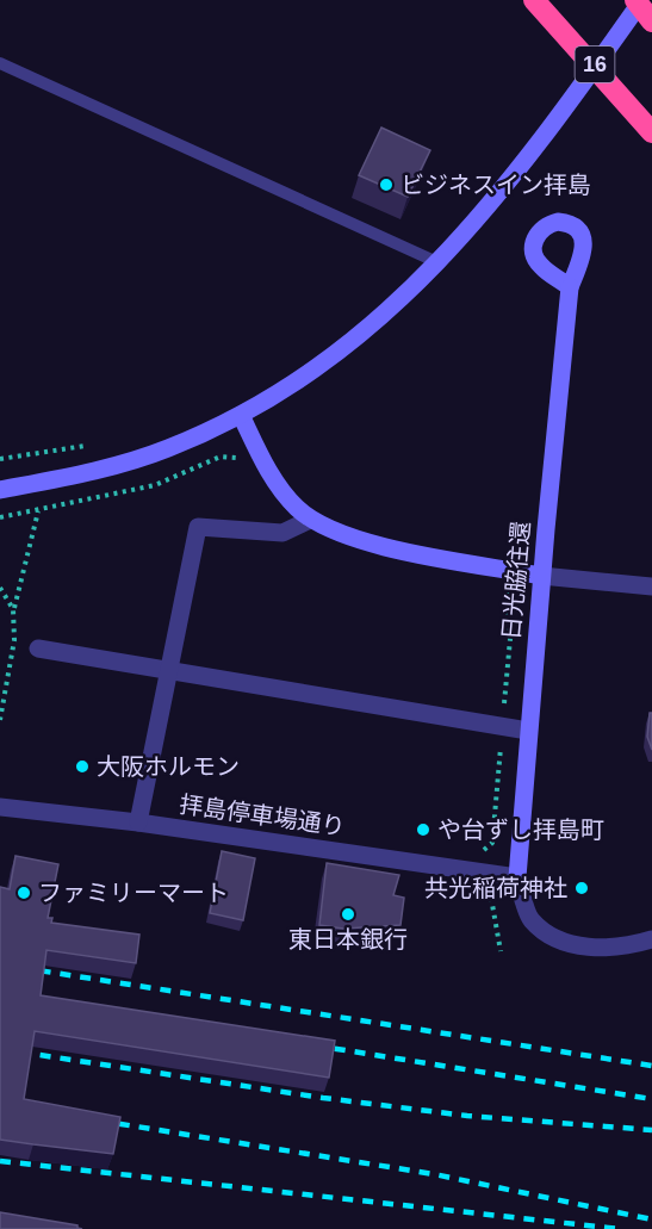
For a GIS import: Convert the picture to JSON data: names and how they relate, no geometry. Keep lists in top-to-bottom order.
{
  "streets": {
    "highway": ["16"],
    "street": ["日光脇往還", "拝島停車場通り"]
  },
  "crossings": [
    ["日光脇往還", "拝島停車場通り"]
  ],
  "places": [
    "ビジネスイン拝島",
    "大阪ホルモン",
    "や台ずし拝島町",
    "共光稲荷神社",
    "ファミリーマート",
    "東日本銀行"
  ]
}
